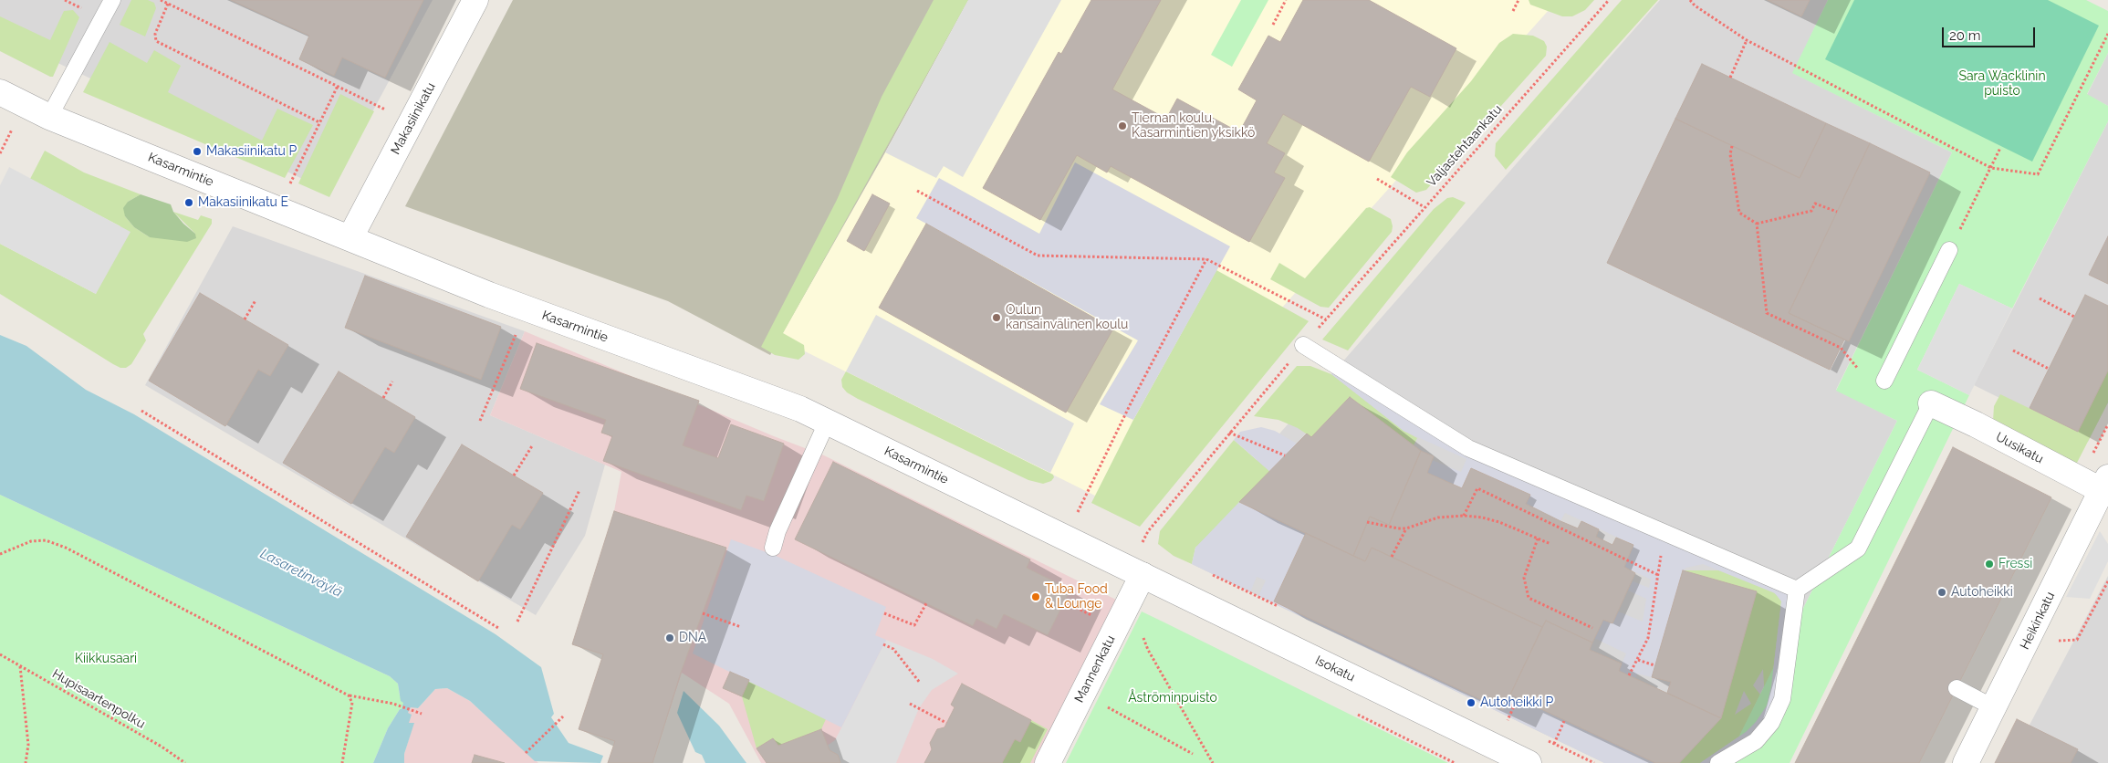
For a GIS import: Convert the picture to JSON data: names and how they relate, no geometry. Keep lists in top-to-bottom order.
{
  "streets": {
    "street": [
      "Makasiinikatu",
      "Kasarmintie",
      "Uusikatu",
      "Heikinkatu",
      "Mannenkatu",
      "Isokatu"
    ],
    "path": ["Valjastehtaankatu", "Hupisaartenpolku"]
  },
  "crossings": [
    ["Makasiinikatu", "Kasarmintie"],
    ["Kasarmintie", "Mannenkatu"],
    ["Kasarmintie", "Isokatu"],
    ["Uusikatu", "Heikinkatu"],
    ["Mannenkatu", "Isokatu"]
  ],
  "water": ["Lasaretinväylä"],
  "parks": ["Sara Wacklinin puisto", "Kiikkusaari", "Åströminpuisto"],
  "places": [
    "Tiernan koulu, Kasarmintien yksikkö",
    "Makasiinikatu P",
    "Makasiinikatu E",
    "Oulun kansainvälinen koulu",
    "Fressi",
    "Autoheikki",
    "Tuba Food & Lounge",
    "DNA",
    "Autoheikki P"
  ],
  "scale_bar": "20 m"
}
